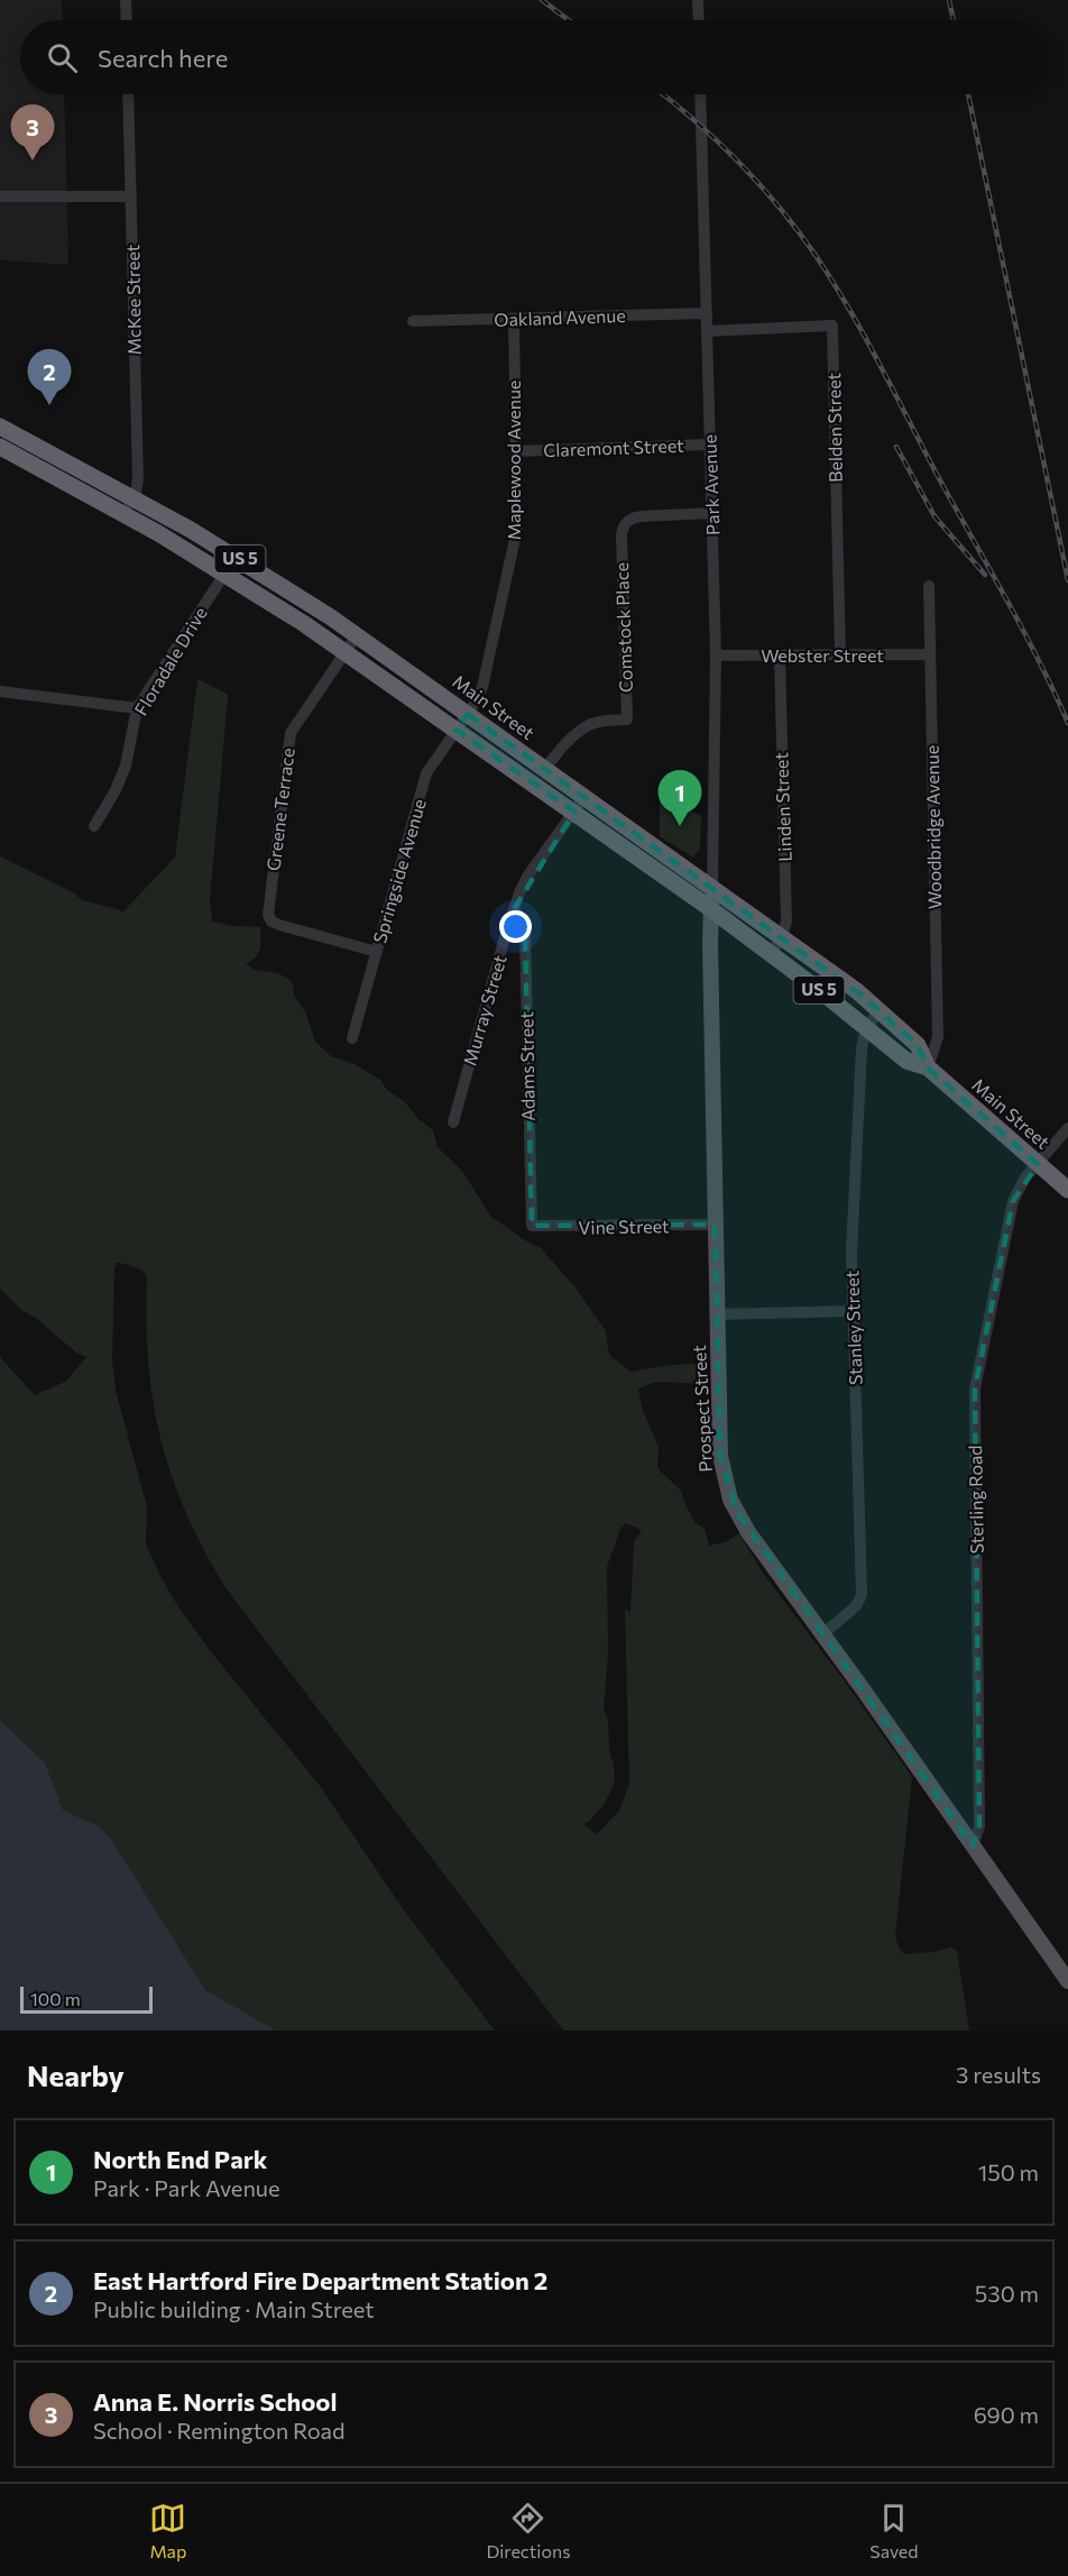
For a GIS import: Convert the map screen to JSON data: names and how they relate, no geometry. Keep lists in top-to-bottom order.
{
  "streets": {
    "highway": ["US 5", "Main Street"],
    "main road": ["Prospect Street"],
    "street": [
      "McKee Street",
      "Oakland Avenue",
      "Belden Street",
      "Claremont Street",
      "Maplewood Avenue",
      "Park Avenue",
      "Comstock Place",
      "Webster Street",
      "Floradale Drive",
      "Linden Street",
      "Greene Terrace",
      "Woodbridge Avenue",
      "Springside Avenue",
      "Murray Street",
      "Adams Street",
      "Vine Street",
      "Stanley Street",
      "Sterling Road"
    ]
  },
  "crossings": [
    ["McKee Street", "Main Street"],
    ["Oakland Avenue", "Maplewood Avenue"],
    ["Oakland Avenue", "Park Avenue"],
    ["Belden Street", "Park Avenue"],
    ["Belden Street", "Webster Street"],
    ["Claremont Street", "Maplewood Avenue"],
    ["Claremont Street", "Park Avenue"],
    ["Maplewood Avenue", "Main Street"],
    ["Maplewood Avenue", "Springside Avenue"],
    ["Park Avenue", "Comstock Place"],
    ["Park Avenue", "Webster Street"],
    ["Park Avenue", "Main Street"],
    ["Park Avenue", "Prospect Street"],
    ["Comstock Place", "Main Street"],
    ["Webster Street", "Linden Street"],
    ["Webster Street", "Woodbridge Avenue"],
    ["Floradale Drive", "Main Street"],
    ["Main Street", "Linden Street"],
    ["Main Street", "Greene Terrace"],
    ["Main Street", "Woodbridge Avenue"],
    ["Main Street", "Springside Avenue"],
    ["Main Street", "Murray Street"],
    ["Main Street", "Stanley Street"],
    ["Main Street", "Prospect Street"],
    ["Main Street", "Sterling Road"],
    ["Greene Terrace", "Springside Avenue"],
    ["Murray Street", "Adams Street"],
    ["Adams Street", "Vine Street"],
    ["Vine Street", "Prospect Street"],
    ["Stanley Street", "Prospect Street"],
    ["Prospect Street", "Sterling Road"]
  ],
  "scale_bar": "100 m",
  "page": {
    "search": "Search here",
    "pins": ["3", "2", "1"],
    "scale": "100 m",
    "heading": ["Nearby", "3 results"],
    "list": [
      {
        "mark": "1",
        "name": "North End Park",
        "note": "Park · Park Avenue",
        "value": "150 m"
      },
      {
        "mark": "2",
        "name": "East Hartford Fire Department Station 2",
        "note": "Public building · Main Street",
        "value": "530 m"
      },
      {
        "mark": "3",
        "name": "Anna E. Norris School",
        "note": "School · Remington Road",
        "value": "690 m"
      }
    ],
    "nav": ["Map", "Directions", "Saved"]
  }
}
